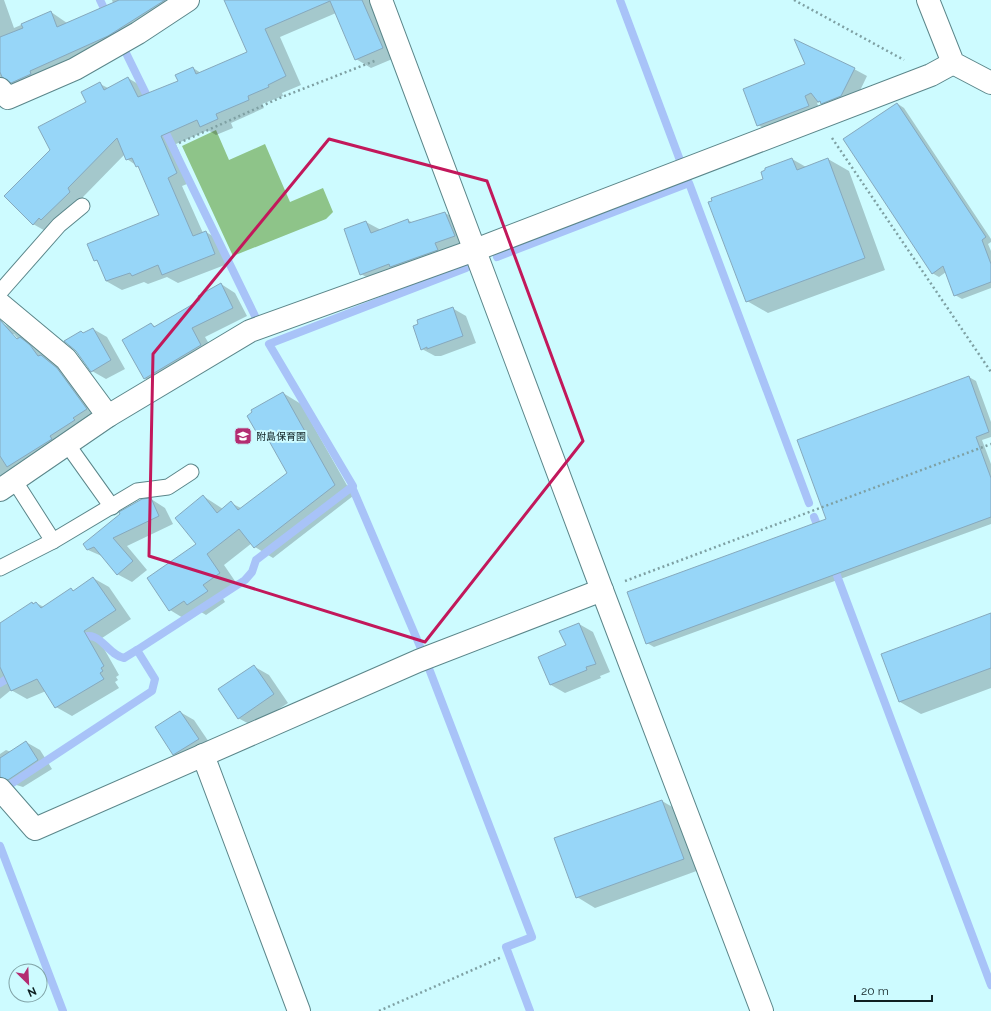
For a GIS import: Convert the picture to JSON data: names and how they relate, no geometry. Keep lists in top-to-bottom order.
{
  "places": {
    "school or university": ["附島保育園"]
  },
  "scale_bar": "20 m",
  "north": "bottom right"
}
